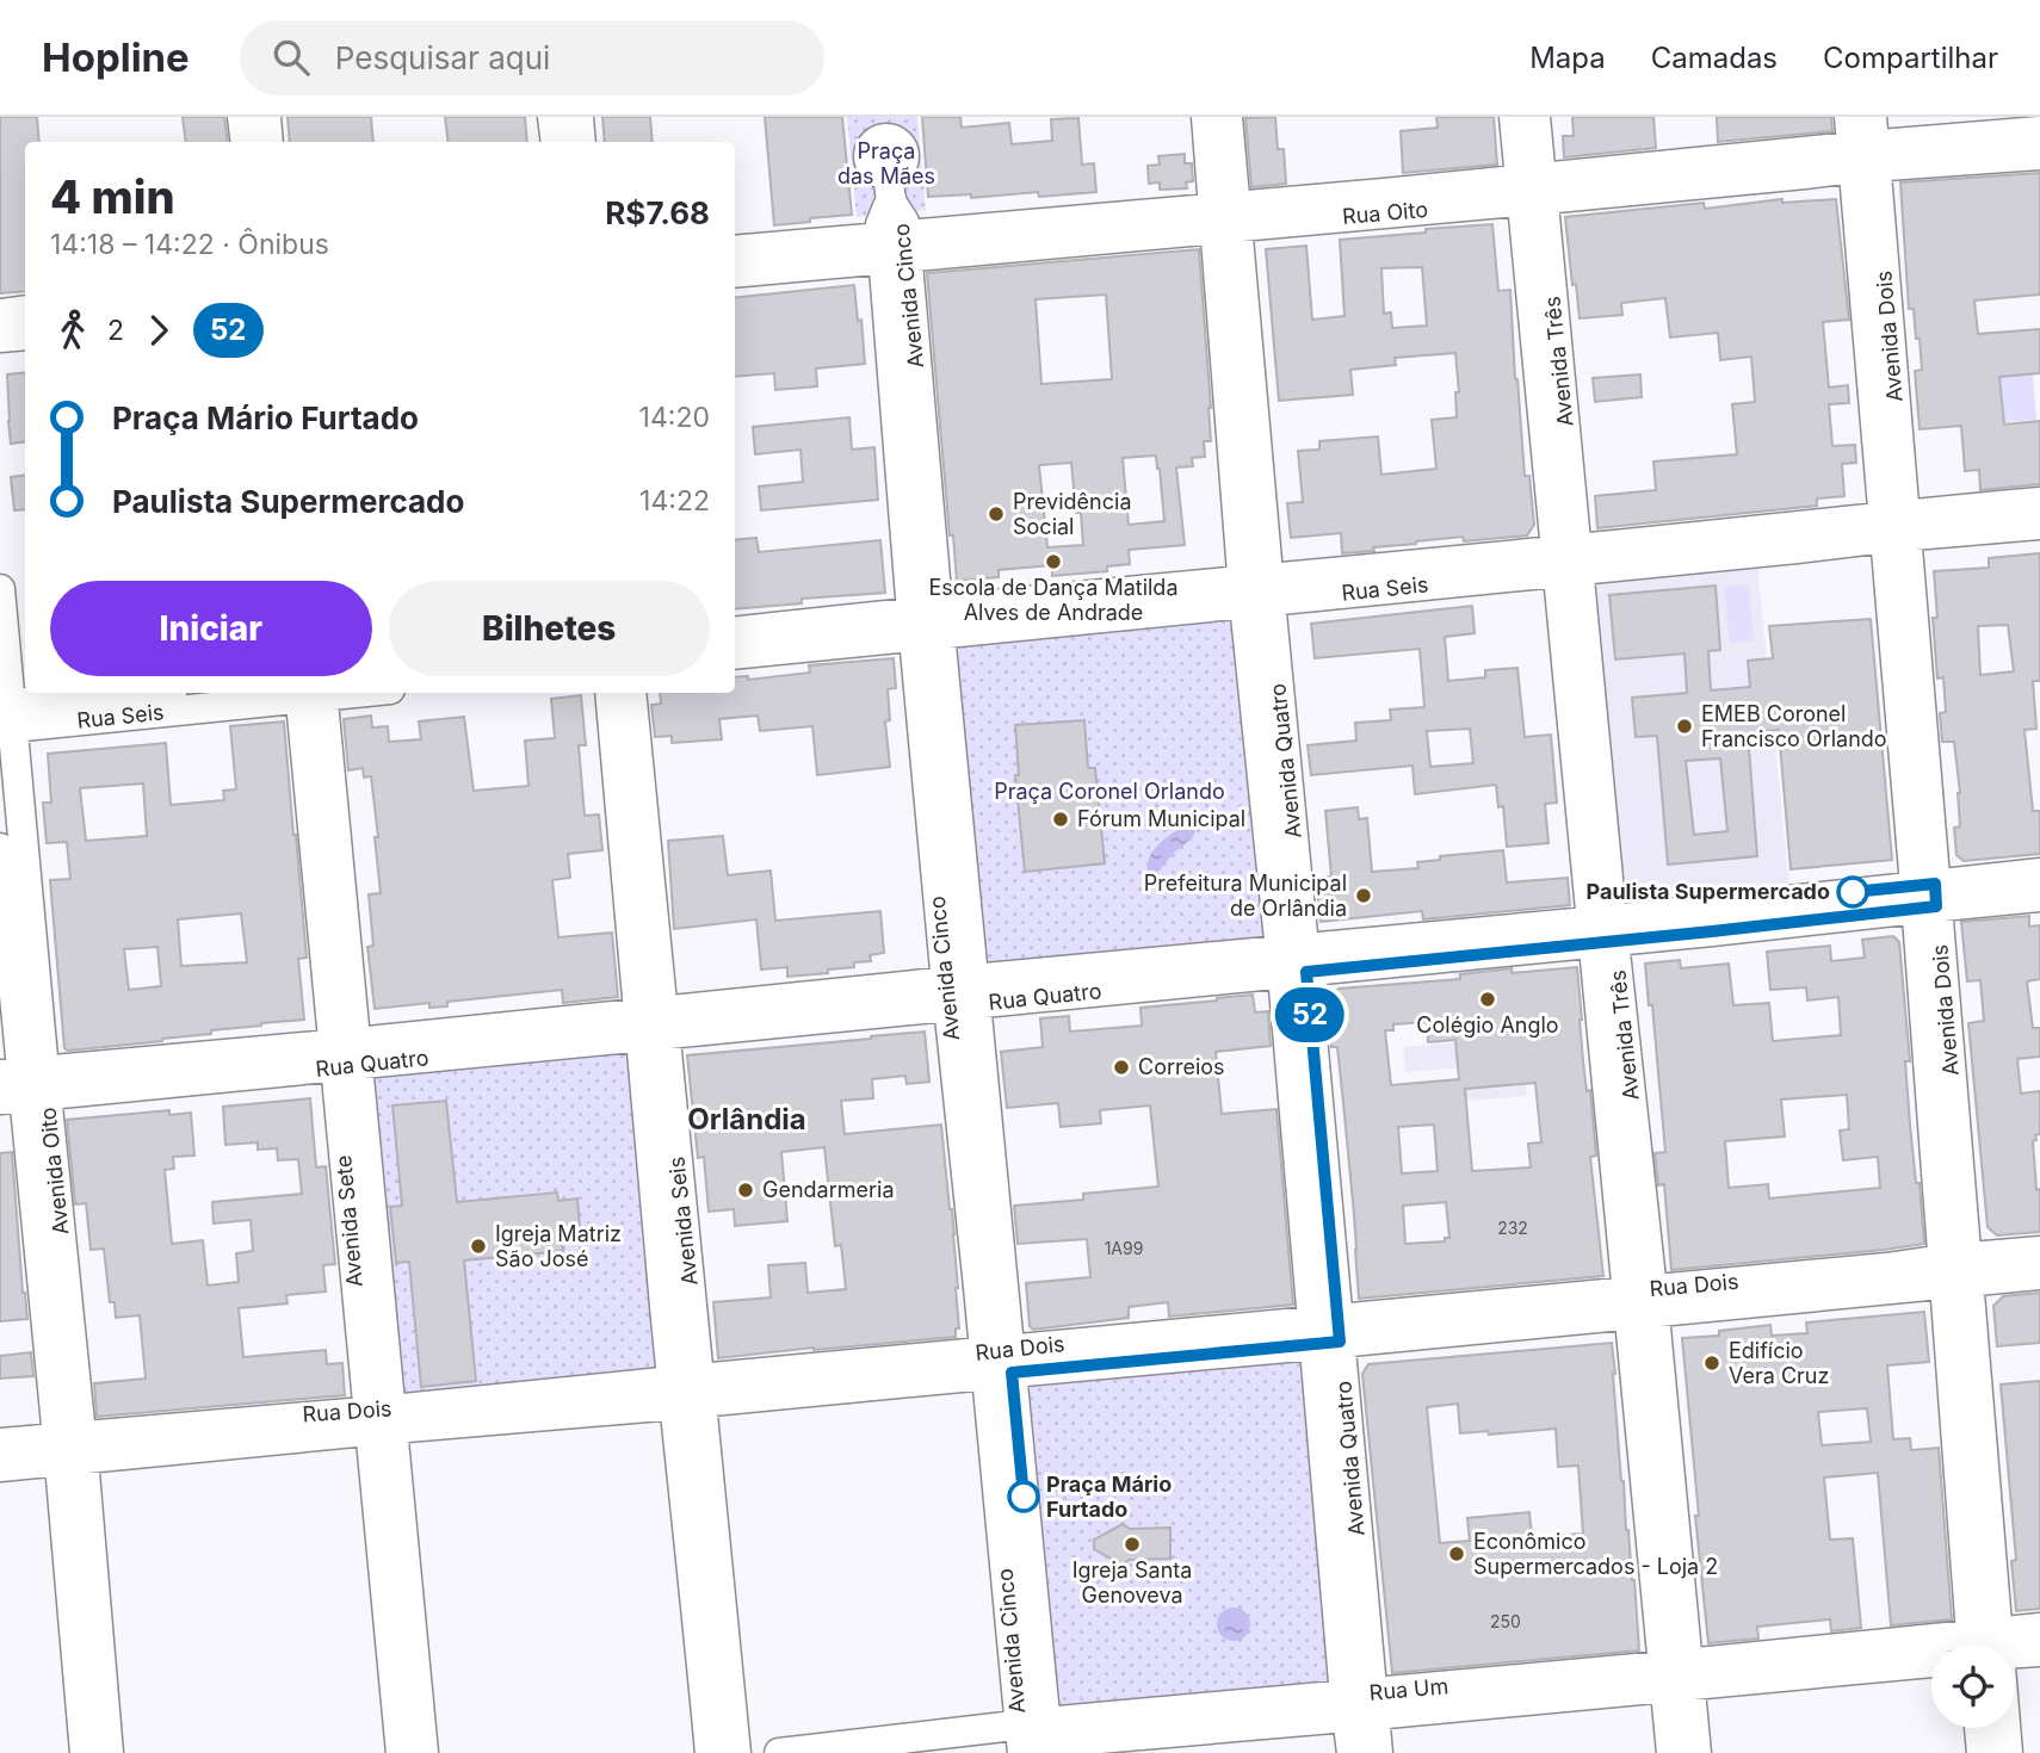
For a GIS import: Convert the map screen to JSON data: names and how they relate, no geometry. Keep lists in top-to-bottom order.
{
  "streets": {
    "street": [
      "Rua Oito",
      "Avenida Cinco",
      "Avenida Dois",
      "Avenida Três",
      "Rua Seis",
      "Avenida Quatro",
      "Rua Quatro",
      "Avenida Oito",
      "Avenida Sete",
      "Avenida Seis",
      "Rua Dois",
      "Rua Um"
    ]
  },
  "crossings": [
    ["Rua Oito", "Avenida Cinco"],
    ["Rua Oito", "Avenida Dois"],
    ["Rua Oito", "Avenida Três"],
    ["Rua Oito", "Avenida Quatro"],
    ["Avenida Cinco", "Rua Seis"],
    ["Avenida Cinco", "Rua Quatro"],
    ["Avenida Cinco", "Rua Dois"],
    ["Avenida Cinco", "Rua Um"],
    ["Avenida Dois", "Rua Seis"],
    ["Avenida Dois", "Rua Quatro"],
    ["Avenida Dois", "Rua Dois"],
    ["Avenida Três", "Rua Seis"],
    ["Avenida Três", "Rua Quatro"],
    ["Avenida Três", "Rua Dois"],
    ["Avenida Três", "Rua Um"],
    ["Rua Seis", "Avenida Quatro"],
    ["Rua Seis", "Avenida Oito"],
    ["Rua Seis", "Avenida Sete"],
    ["Avenida Quatro", "Rua Quatro"],
    ["Avenida Quatro", "Rua Dois"],
    ["Avenida Quatro", "Rua Um"],
    ["Rua Quatro", "Avenida Oito"],
    ["Rua Quatro", "Avenida Sete"],
    ["Rua Quatro", "Avenida Seis"],
    ["Avenida Oito", "Rua Dois"],
    ["Avenida Sete", "Rua Dois"],
    ["Avenida Seis", "Rua Dois"]
  ],
  "districts": ["Orlândia"],
  "parks": ["Praça das Mães", "Praça Coronel Orlando"],
  "places": [
    "Previdência Social",
    "Escola de Dança Matilda Alves de Andrade",
    "EMEB Coronel Francisco Orlando",
    "Fórum Municipal",
    "Paulista Supermercado",
    "Prefeitura Municipal de Orlândia",
    "Colégio Anglo",
    "Correios",
    "Gendarmeria",
    "Igreja Matriz São José",
    "Edifício Vera Cruz",
    "Praça Mário Furtado",
    "Igreja Santa Genoveva",
    "Econômico Supermercados - Loja 2"
  ],
  "lines": ["bus line 52"],
  "house_numbers": ["232", "1A99", "250"],
  "page": {
    "header": "Hopline",
    "search": "Pesquisar aqui",
    "nav": ["Mapa", "Camadas", "Compartilhar"],
    "on_map": "52",
    "heading": ["4 min", "14:18 – 14:22 · Ônibus", "R$7.68"],
    "legs": ["2", "52"],
    "list": [
      {
        "name": "Praça Mário Furtado",
        "value": "14:20"
      },
      {
        "name": "Paulista Supermercado",
        "value": "14:22"
      }
    ],
    "buttons": ["Iniciar", "Bilhetes"]
  }
}
